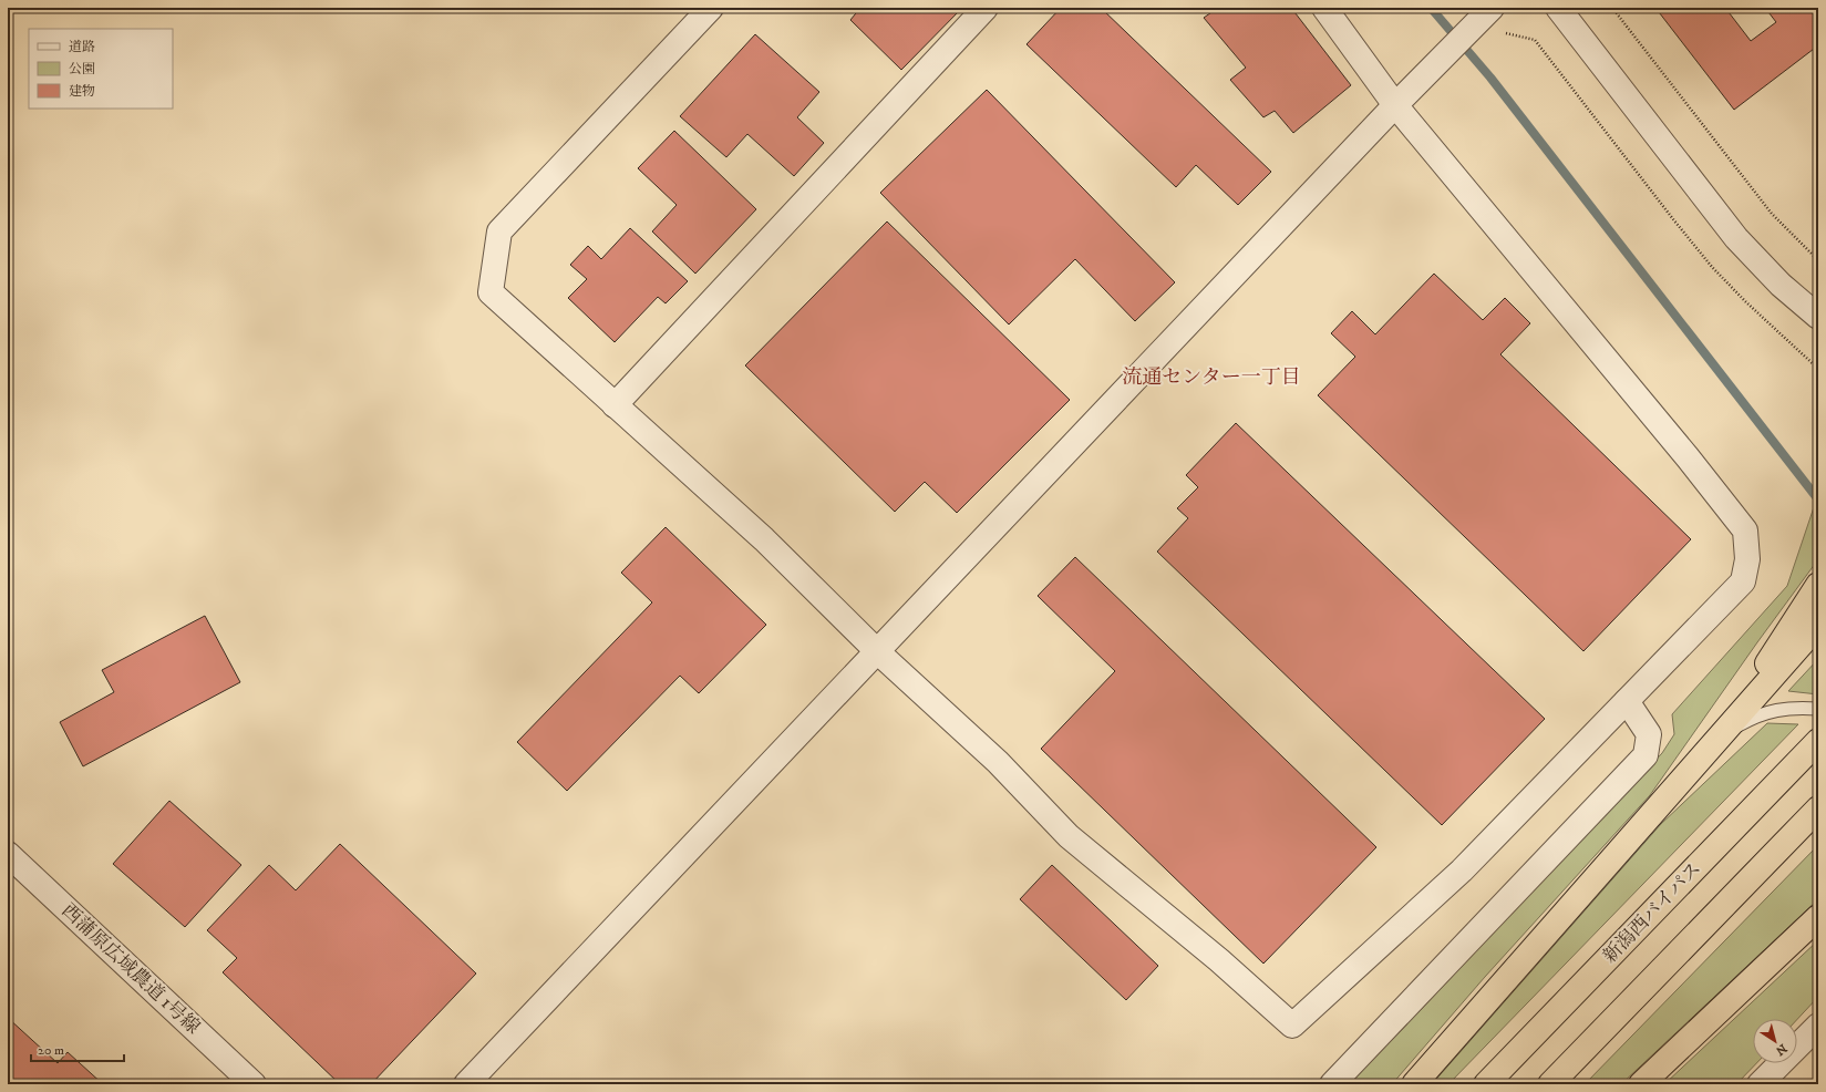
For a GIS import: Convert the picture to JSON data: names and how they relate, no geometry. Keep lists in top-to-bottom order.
{
  "streets": {
    "highway": ["新潟西バイパス"],
    "street": ["西蒲原広域農道 1号線"]
  },
  "districts": ["流通センター一丁目"],
  "legend": ["道路", "公園", "建物"],
  "scale_bar": "20 m",
  "north": "bottom right"
}
